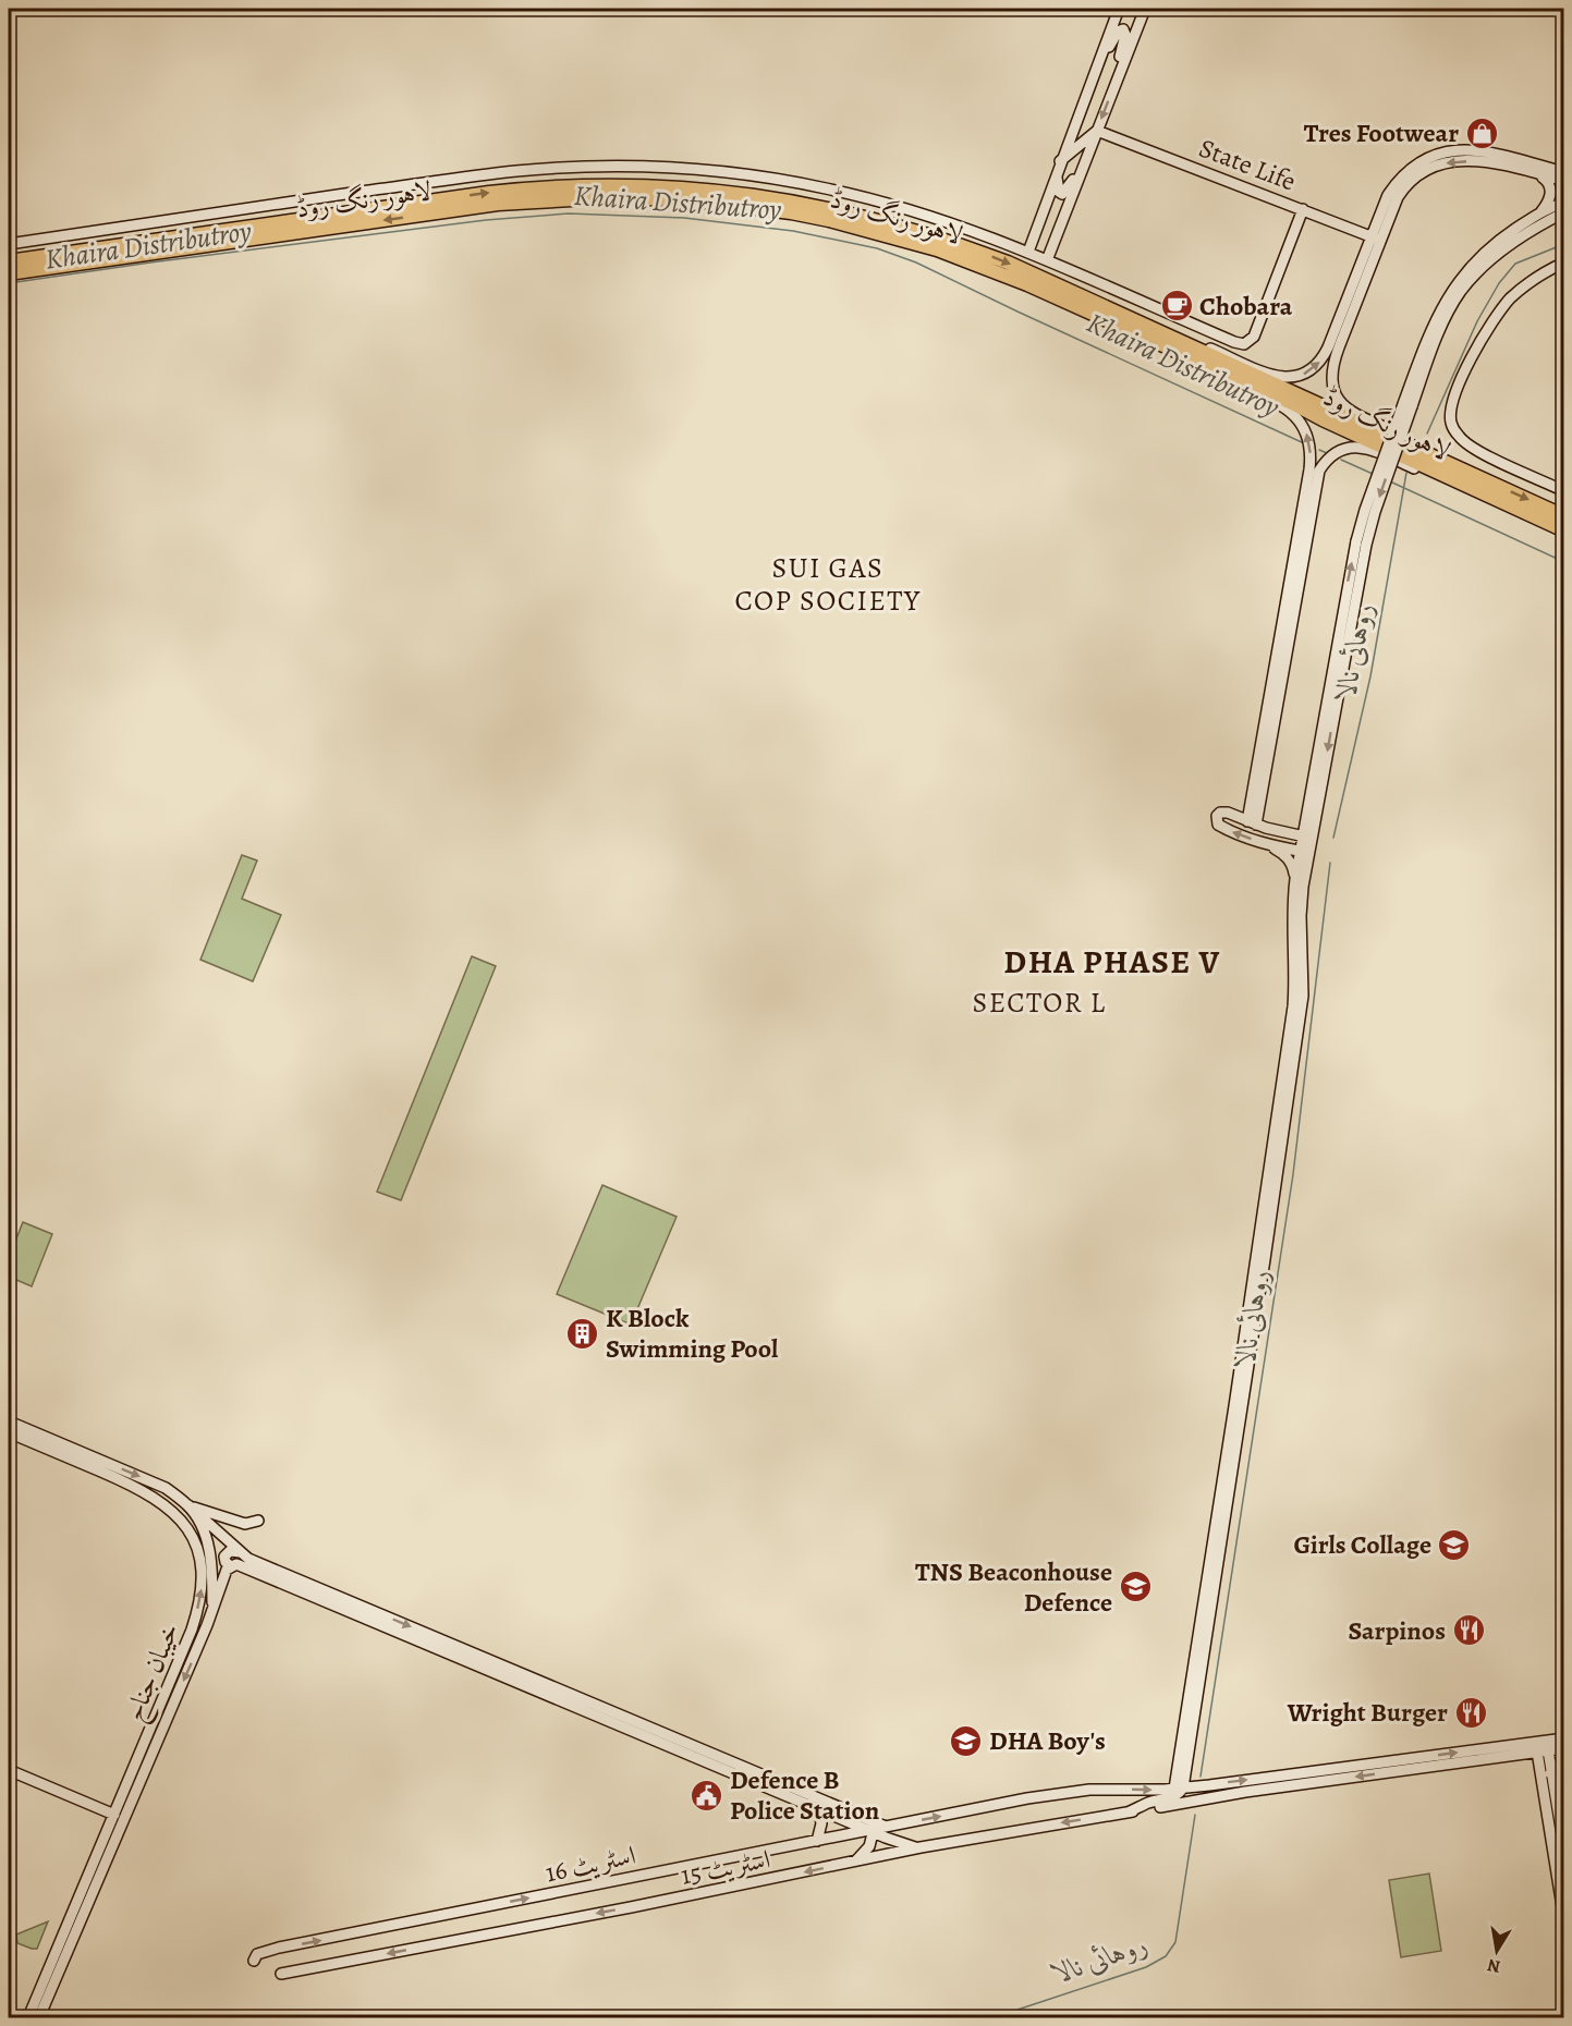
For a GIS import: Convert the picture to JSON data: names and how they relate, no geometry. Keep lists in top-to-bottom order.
{
  "streets": {
    "highway": ["لاہور رنگ روڈ"],
    "main road": [
      "State Life",
      "خیبان جناح",
      "اسٹریٹ 16",
      "اسٹریٹ 15"
    ]
  },
  "crossings": [
    ["اسٹریٹ 16", "اسٹریٹ 15"]
  ],
  "one_way": ["اسٹریٹ 16", "اسٹریٹ 15"],
  "districts": ["SUI GAS COP SOCIETY", "DHA PHASE V", "SECTOR L"],
  "water": ["Khaira Distributroy", "روہائی نالا"],
  "places": {
    "shop": ["Tres Footwear"],
    "cafe": ["Chobara"],
    "building": ["K Block Swimming Pool"],
    "school or university": ["Girls Collage", "TNS Beaconhouse Defence", "DHA Boy's"],
    "restaurant": ["Sarpinos", "Wright Burger"],
    "public building": ["Defence B Police Station"]
  },
  "north": "bottom"
}
